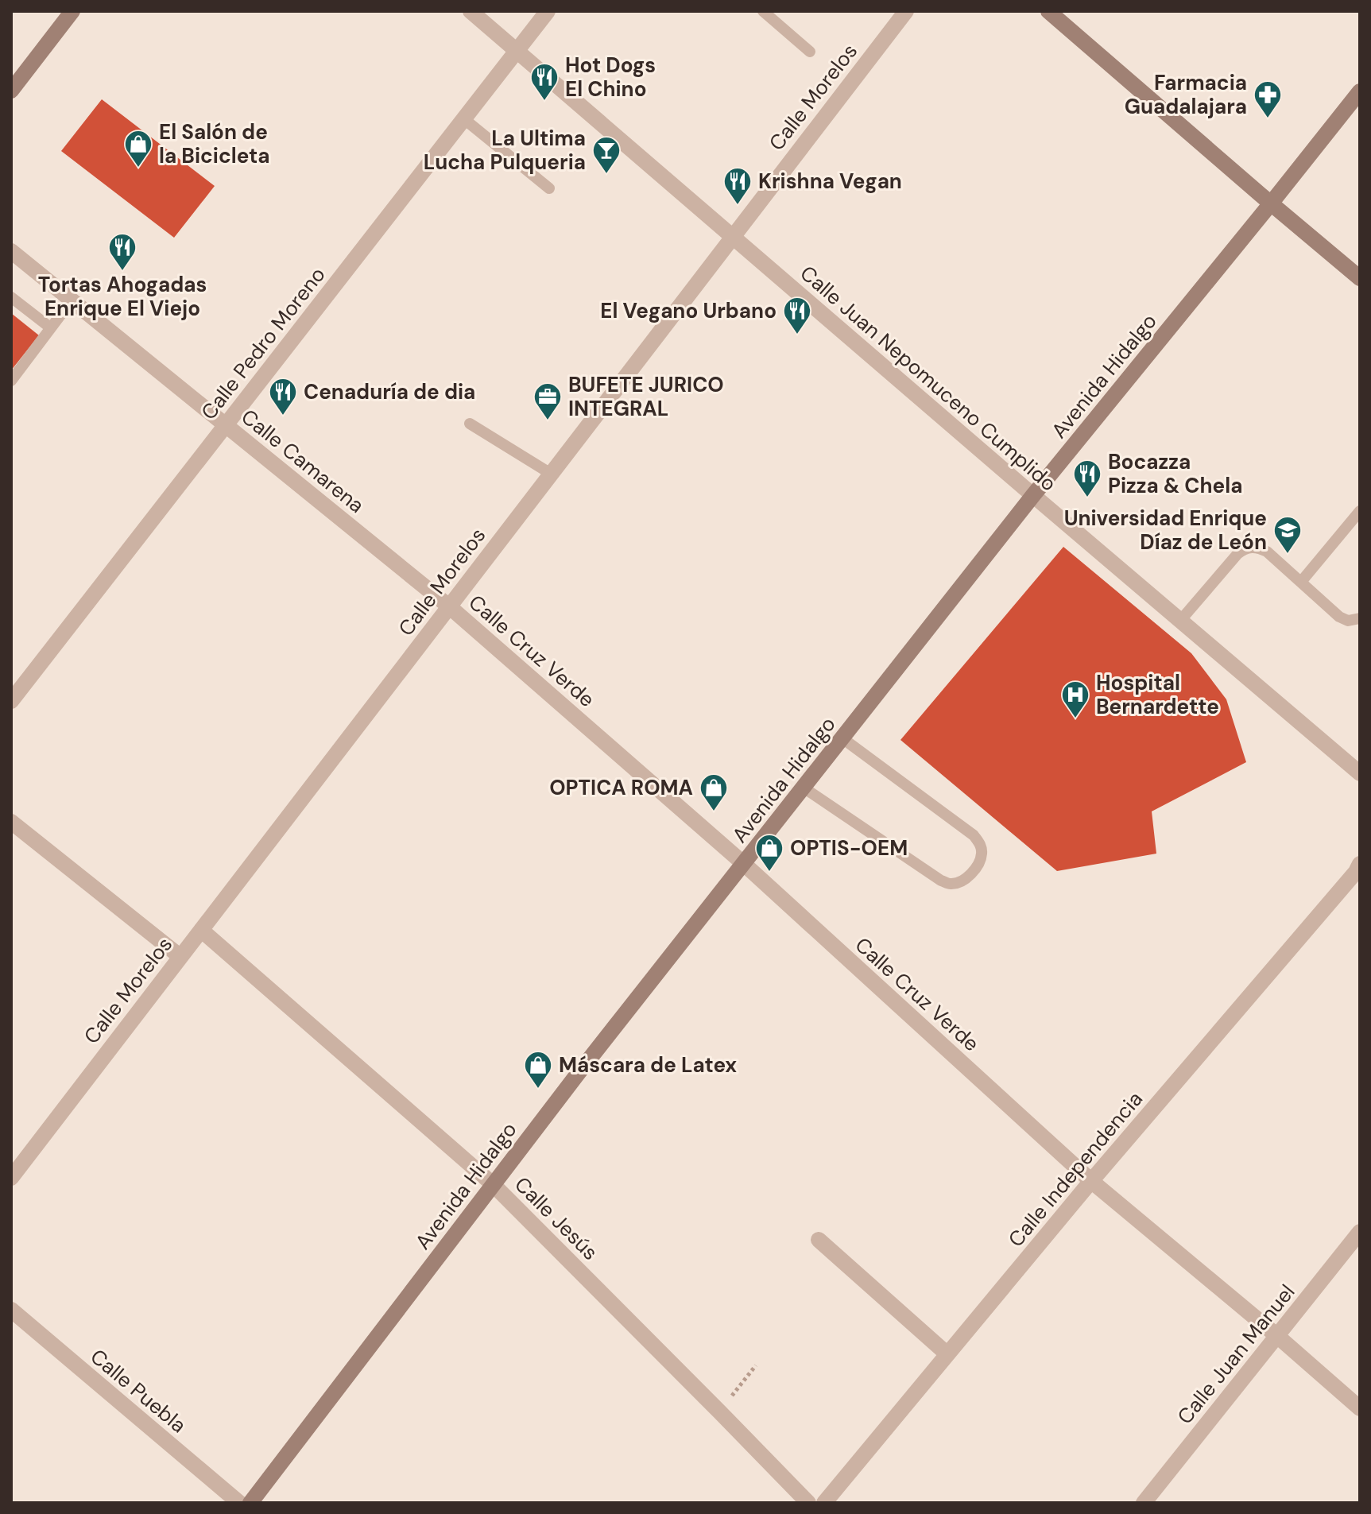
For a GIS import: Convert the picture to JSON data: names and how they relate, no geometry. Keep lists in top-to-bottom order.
{
  "streets": {
    "main road": ["Avenida Hidalgo"],
    "street": [
      "Calle Morelos",
      "Calle Pedro Moreno",
      "Calle Juan Nepomuceno Cumplido",
      "Calle Camarena",
      "Calle Cruz Verde",
      "Calle Independencia",
      "Calle Jesús",
      "Calle Juan Manuel",
      "Calle Puebla"
    ]
  },
  "crossings": [
    ["Calle Morelos", "Calle Juan Nepomuceno Cumplido"],
    ["Calle Morelos", "Calle Camarena"],
    ["Calle Morelos", "Calle Cruz Verde"],
    ["Calle Morelos", "Calle Jesús"],
    ["Calle Pedro Moreno", "Calle Juan Nepomuceno Cumplido"],
    ["Calle Pedro Moreno", "Calle Camarena"],
    ["Avenida Hidalgo", "Calle Juan Nepomuceno Cumplido"],
    ["Avenida Hidalgo", "Calle Cruz Verde"],
    ["Avenida Hidalgo", "Calle Jesús"],
    ["Calle Camarena", "Calle Cruz Verde"],
    ["Calle Cruz Verde", "Calle Independencia"],
    ["Calle Cruz Verde", "Calle Juan Manuel"]
  ],
  "places": {
    "restaurant": [
      "Hot Dogs El Chino",
      "Krishna Vegan",
      "Tortas Ahogadas Enrique El Viejo",
      "El Vegano Urbano",
      "Cenaduría de dia",
      "Bocazza Pizza & Chela"
    ],
    "pharmacy": ["Farmacia Guadalajara"],
    "shop": [
      "El Salón de la Bicicleta",
      "OPTICA ROMA",
      "OPTIS-OEM",
      "Máscara de Latex"
    ],
    "bar": ["La Ultima Lucha Pulqueria"],
    "office": ["BUFETE JURICO INTEGRAL"],
    "school or university": ["Universidad Enrique Díaz de León"],
    "hospital": ["Hospital Bernardette"]
  }
}
